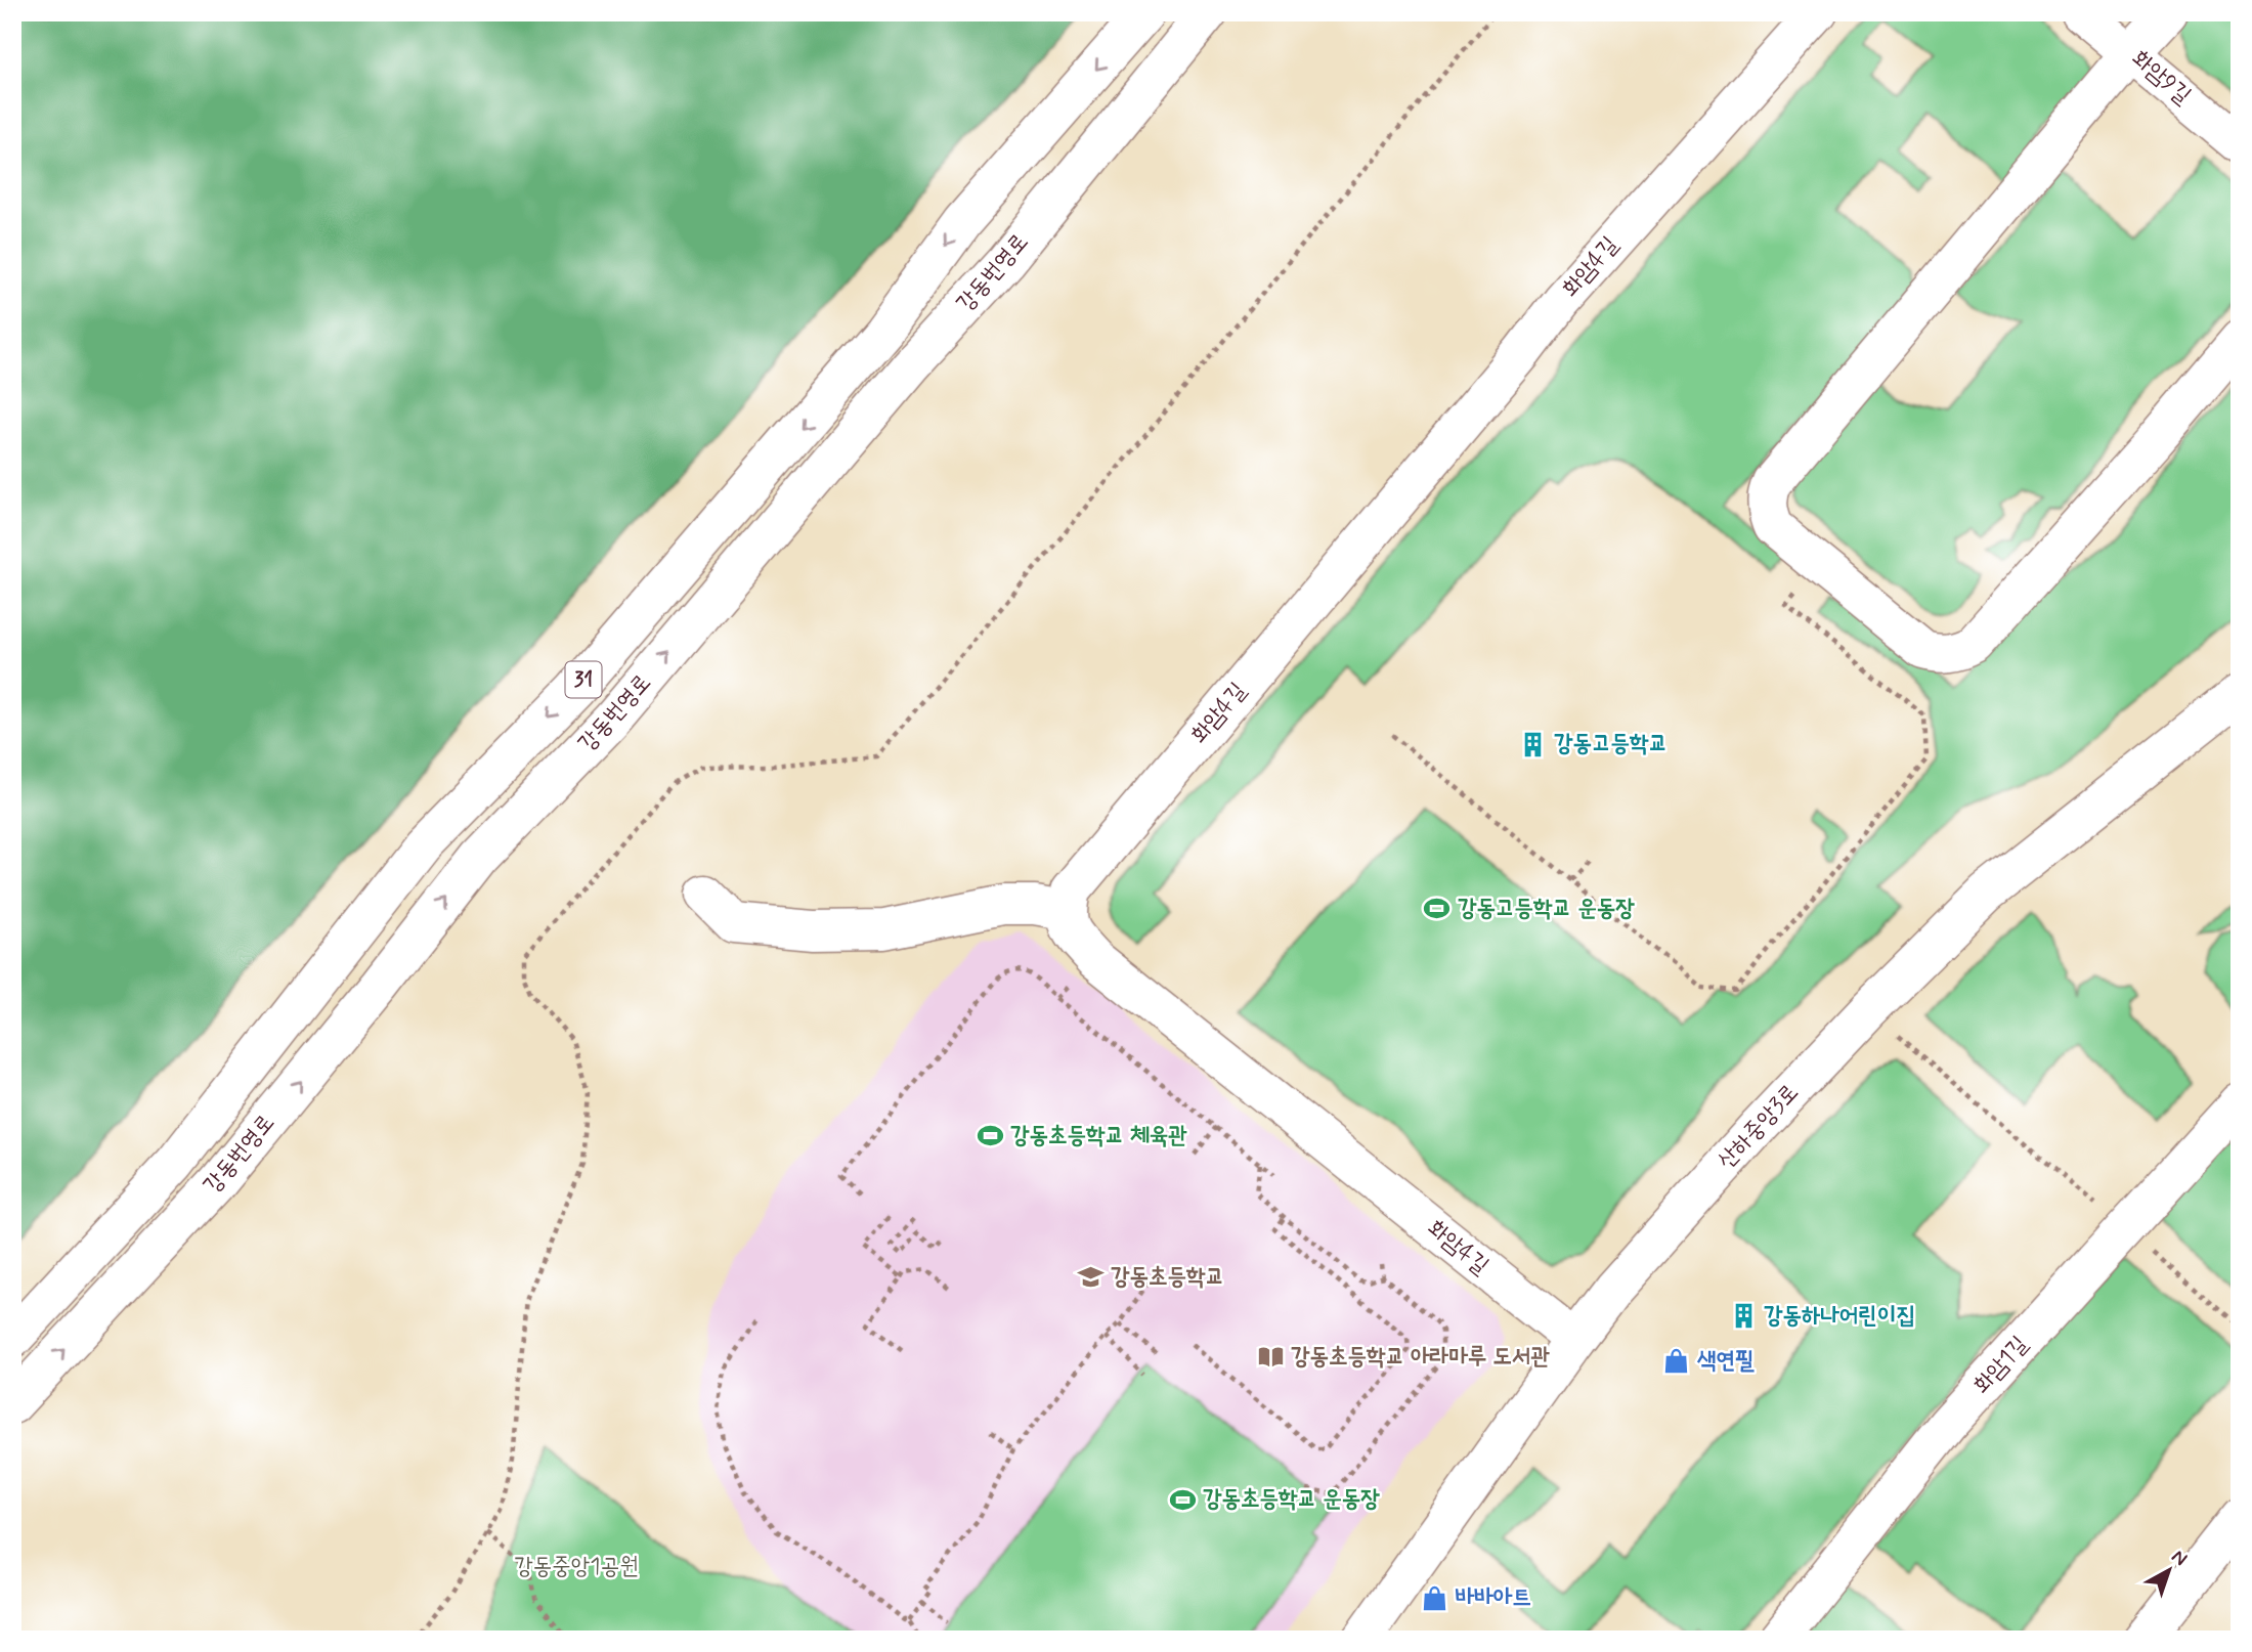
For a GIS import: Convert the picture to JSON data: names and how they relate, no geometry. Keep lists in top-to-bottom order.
{
  "streets": {
    "main road": [
      "화암9길",
      "화암4길",
      "강동번영로",
      "31",
      "산하중앙3로",
      "화암1길"
    ]
  },
  "crossings": [
    ["화암4길", "산하중앙3로"]
  ],
  "parks": ["강동중앙1공원"],
  "places": {
    "building": ["강동고등학교", "강동하나어린이집"],
    "sports": ["강동고등학교 운동장", "강동초등학교 체육관", "강동초등학교 운동장"],
    "school or university": ["강동초등학교"],
    "library": ["강동초등학교 아라마루 도서관"],
    "shop": ["색연필", "바바아트"]
  },
  "north": "top right"
}
